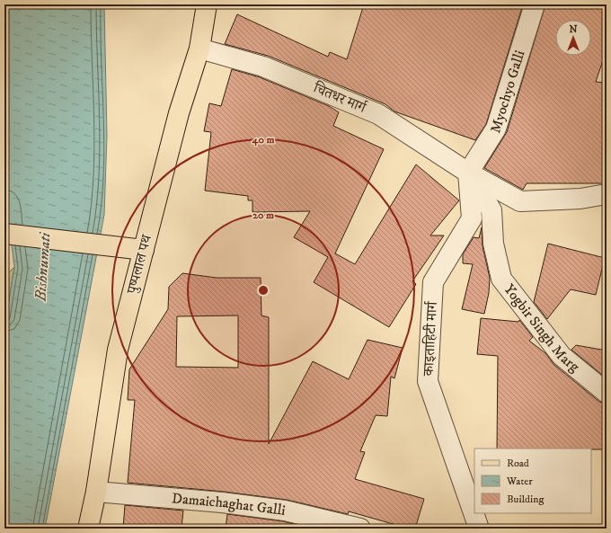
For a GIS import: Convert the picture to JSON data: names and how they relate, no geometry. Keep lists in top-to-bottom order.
{
  "streets": {
    "main road": ["पुष्पलाल पथ"],
    "street": [
      "Myochyo Galli",
      "चितधर मार्ग",
      "Yogbir Singh Marg",
      "काइताहिटी मार्ग",
      "Damaichaghat Galli"
    ]
  },
  "crossings": [
    ["Myochyo Galli", "चितधर मार्ग"],
    ["Myochyo Galli", "Yogbir Singh Marg"],
    ["Myochyo Galli", "काइताहिटी मार्ग"],
    ["चितधर मार्ग", "पुष्पलाल पथ"],
    ["चितधर मार्ग", "Yogbir Singh Marg"],
    ["चितधर मार्ग", "काइताहिटी मार्ग"],
    ["पुष्पलाल पथ", "Damaichaghat Galli"],
    ["Yogbir Singh Marg", "काइताहिटी मार्ग"]
  ],
  "water": ["Bishnumati"],
  "legend": ["Road", "Water", "Building"],
  "north": "top",
  "rings": ["40 m", "20 m"]
}
